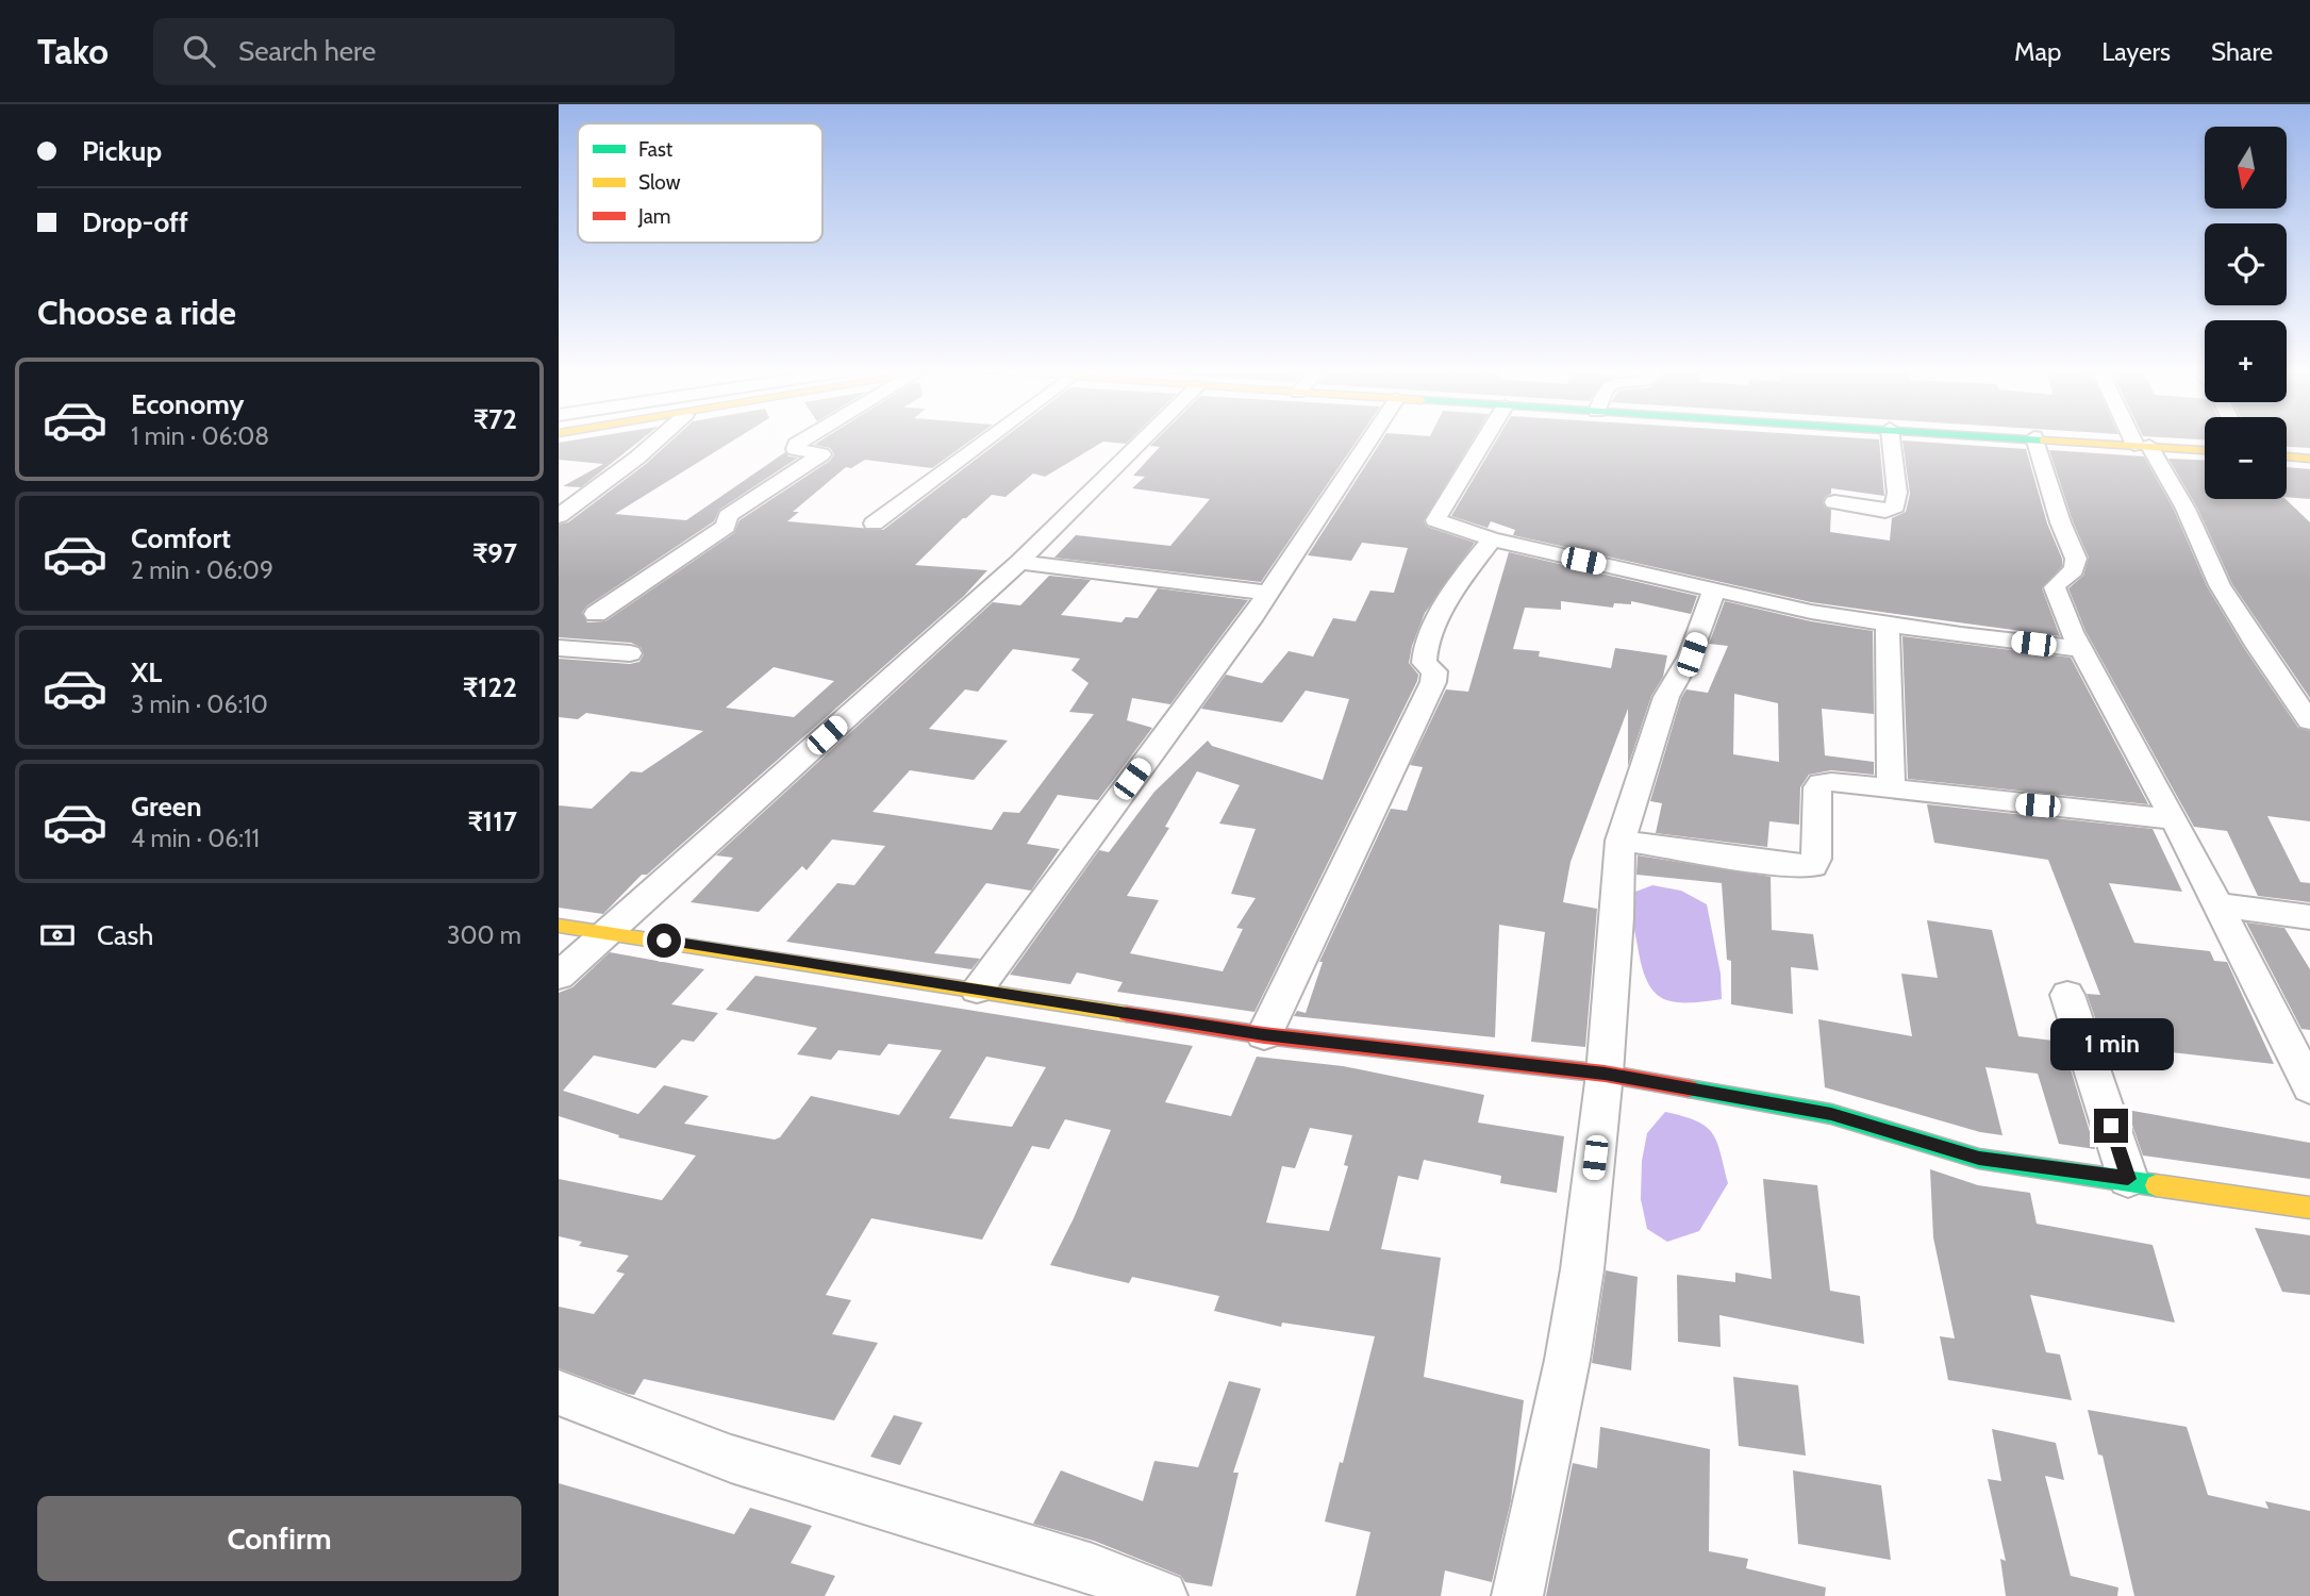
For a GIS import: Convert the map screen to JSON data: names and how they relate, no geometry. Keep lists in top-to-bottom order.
{
  "legend": ["Fast", "Slow", "Jam"],
  "north": "bottom",
  "page": {
    "header": "Tako",
    "search": "Search here",
    "nav": ["Map", "Layers", "Share"],
    "banner": ["Pickup", "Drop-off"],
    "map_buttons": ["+", "−"],
    "heading": "Choose a ride",
    "list": [
      {
        "name": "Economy",
        "note": "1 min · 06:08",
        "value": "₹72"
      },
      {
        "name": "Comfort",
        "note": "2 min · 06:09",
        "value": "₹97"
      },
      {
        "name": "XL",
        "note": "3 min · 06:10",
        "value": "₹122"
      },
      {
        "name": "Green",
        "note": "4 min · 06:11",
        "value": "₹117"
      }
    ],
    "pay": ["Cash", "300 m"],
    "bubble": "1 min",
    "buttons": "Confirm"
  }
}
